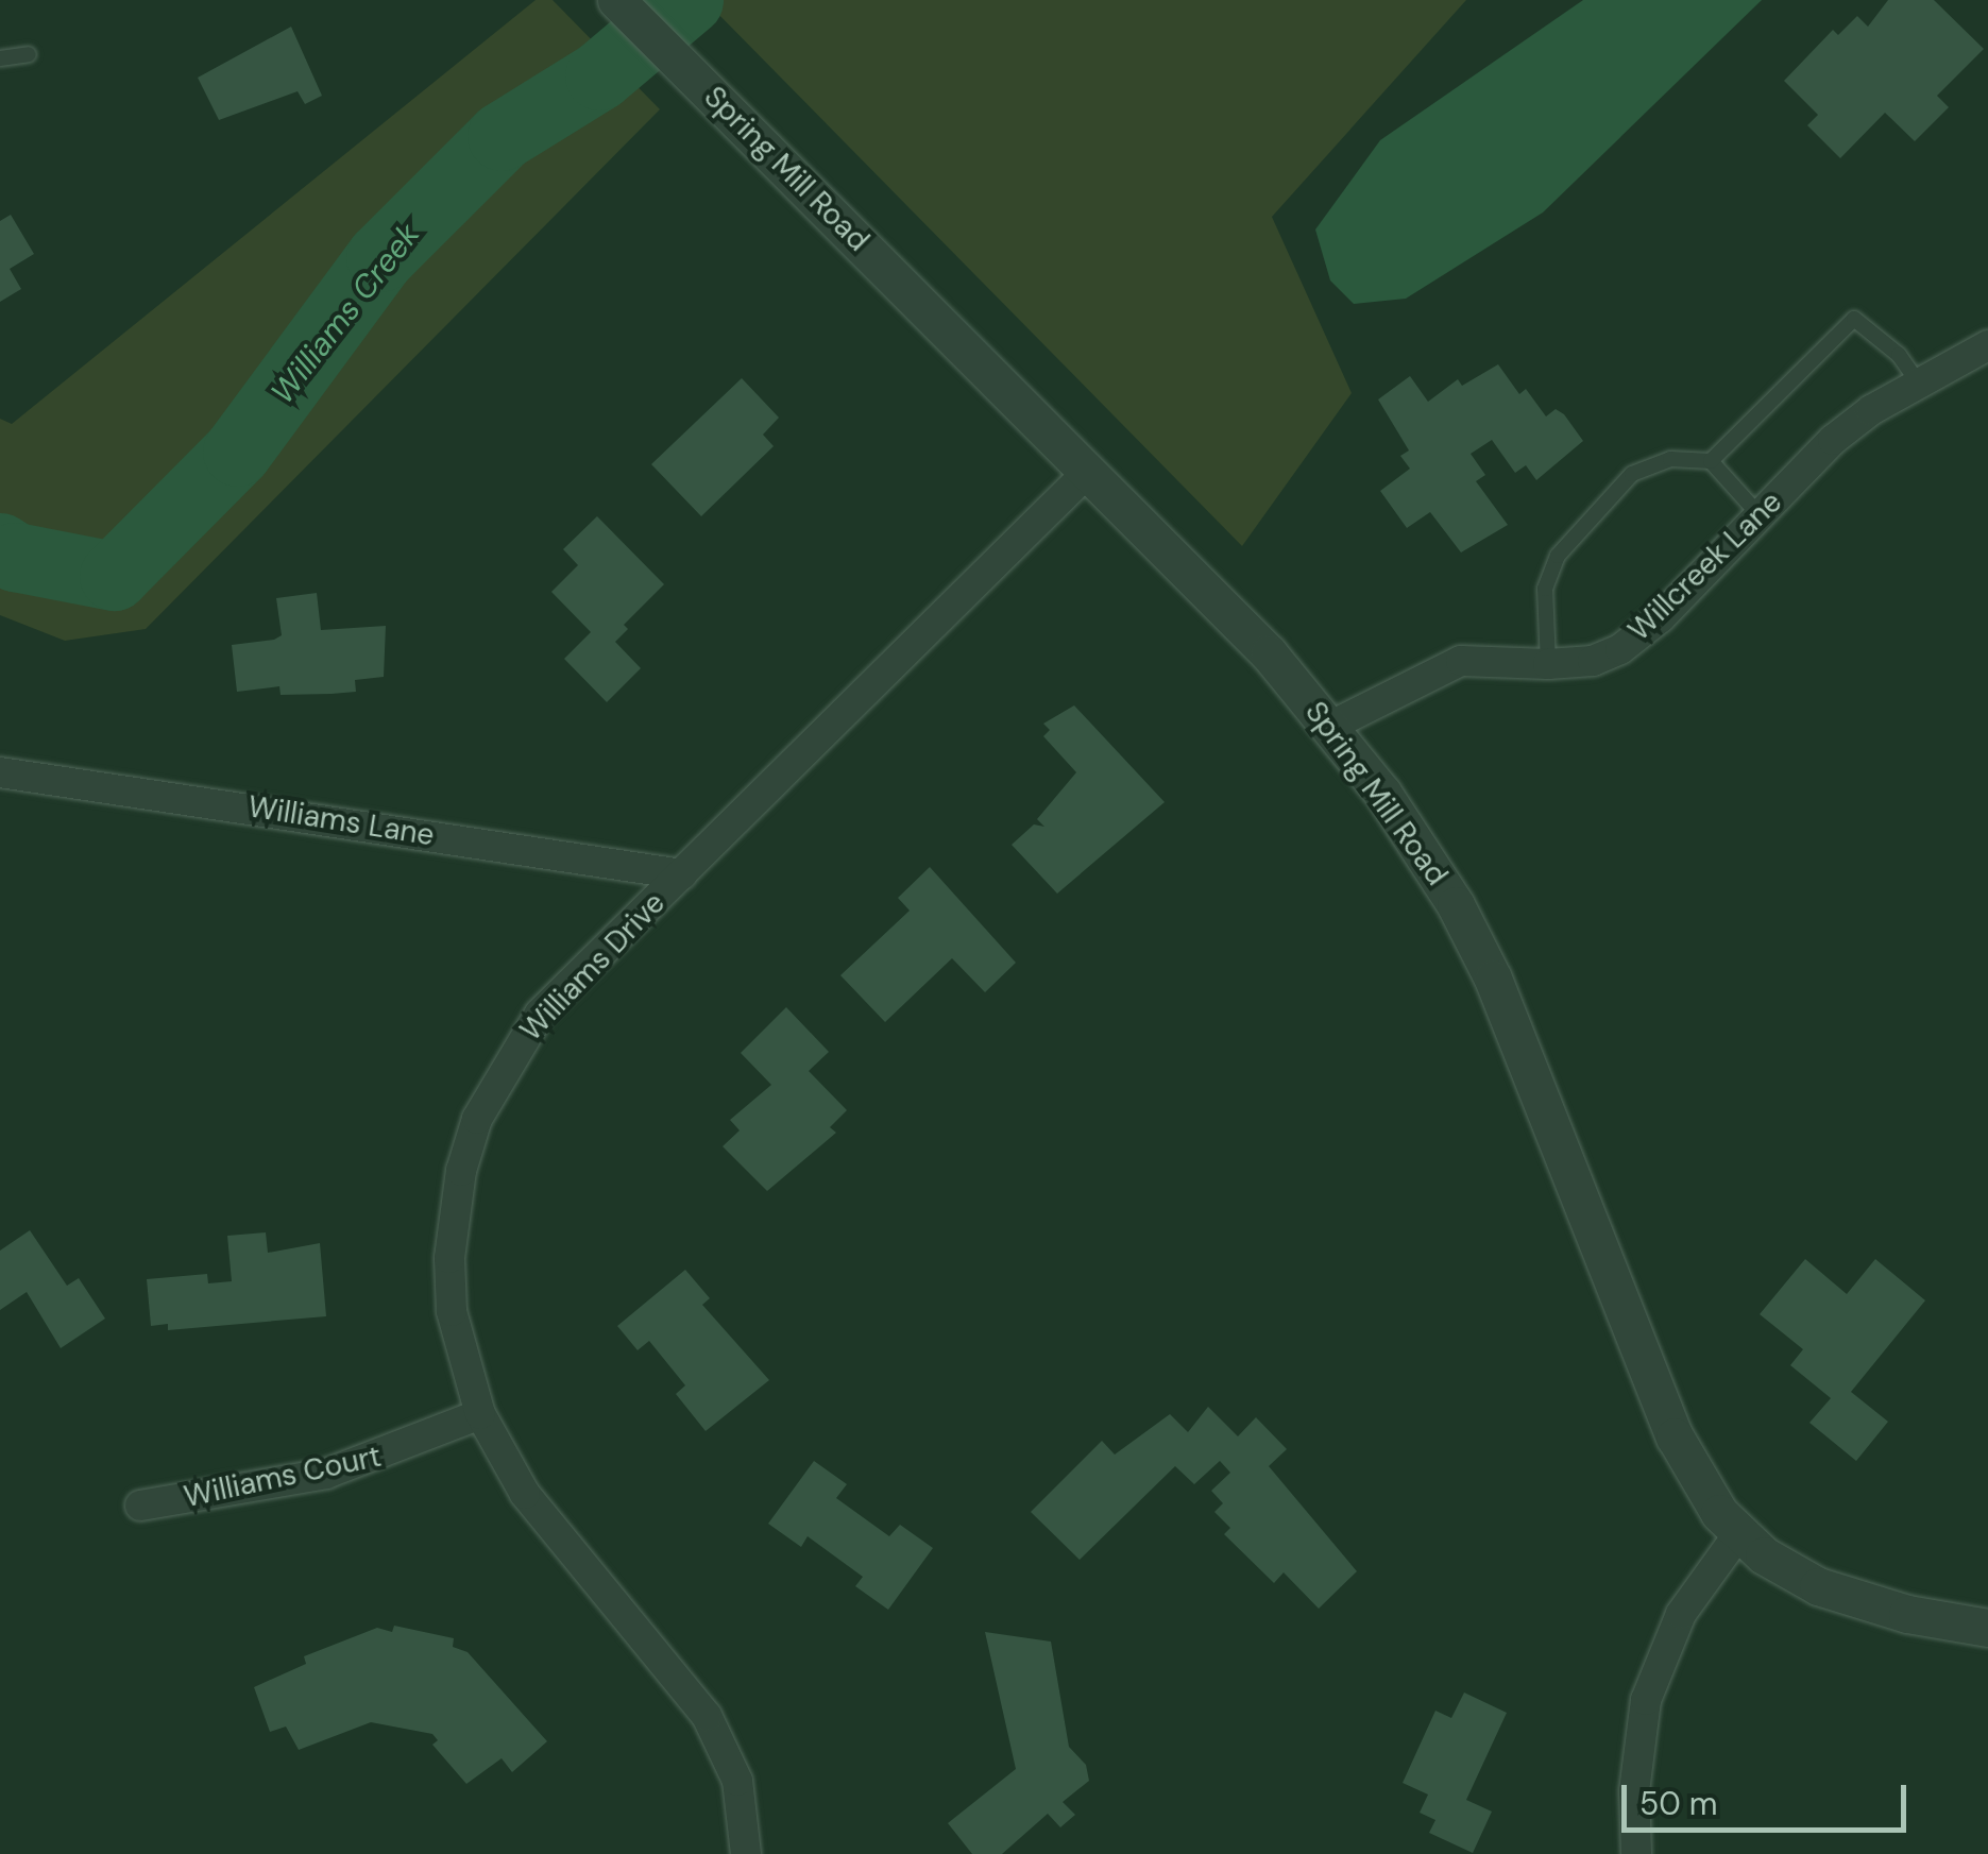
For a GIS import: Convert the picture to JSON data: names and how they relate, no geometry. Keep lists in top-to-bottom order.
{
  "streets": {
    "street": [
      "Spring Mill Road",
      "Willcreek Lane",
      "Williams Lane",
      "Williams Drive",
      "Williams Court"
    ]
  },
  "crossings": [
    ["Spring Mill Road", "Willcreek Lane"],
    ["Spring Mill Road", "Williams Drive"],
    ["Williams Lane", "Williams Drive"],
    ["Williams Drive", "Williams Court"]
  ],
  "water": ["Williams Creek"],
  "scale_bar": "50 m"
}
